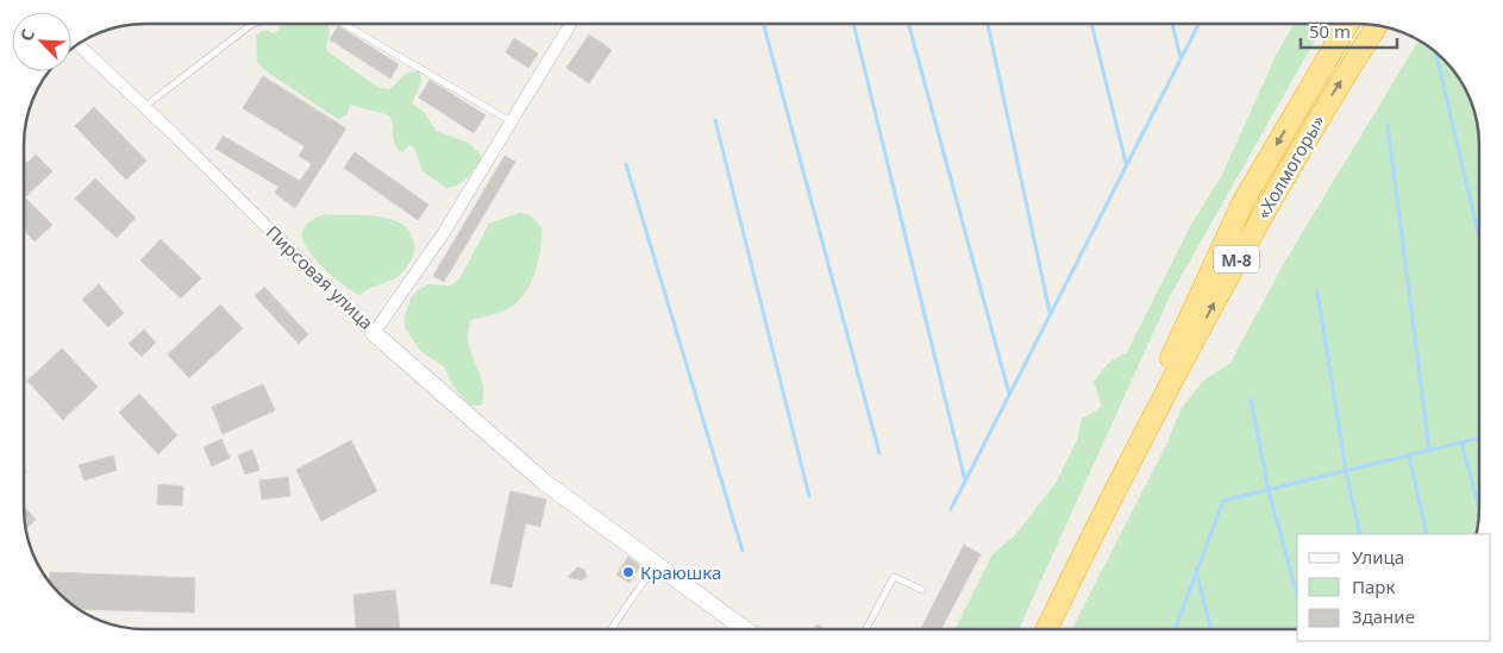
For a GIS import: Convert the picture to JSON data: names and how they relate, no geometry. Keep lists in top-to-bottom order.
{
  "streets": {
    "highway": ["«Холмогоры»", "М-8"],
    "street": ["Пирсовая улица"]
  },
  "places": ["Краюшка"],
  "legend": ["Улица", "Парк", "Здание"],
  "scale_bar": "50 m",
  "north": "top left"
}
